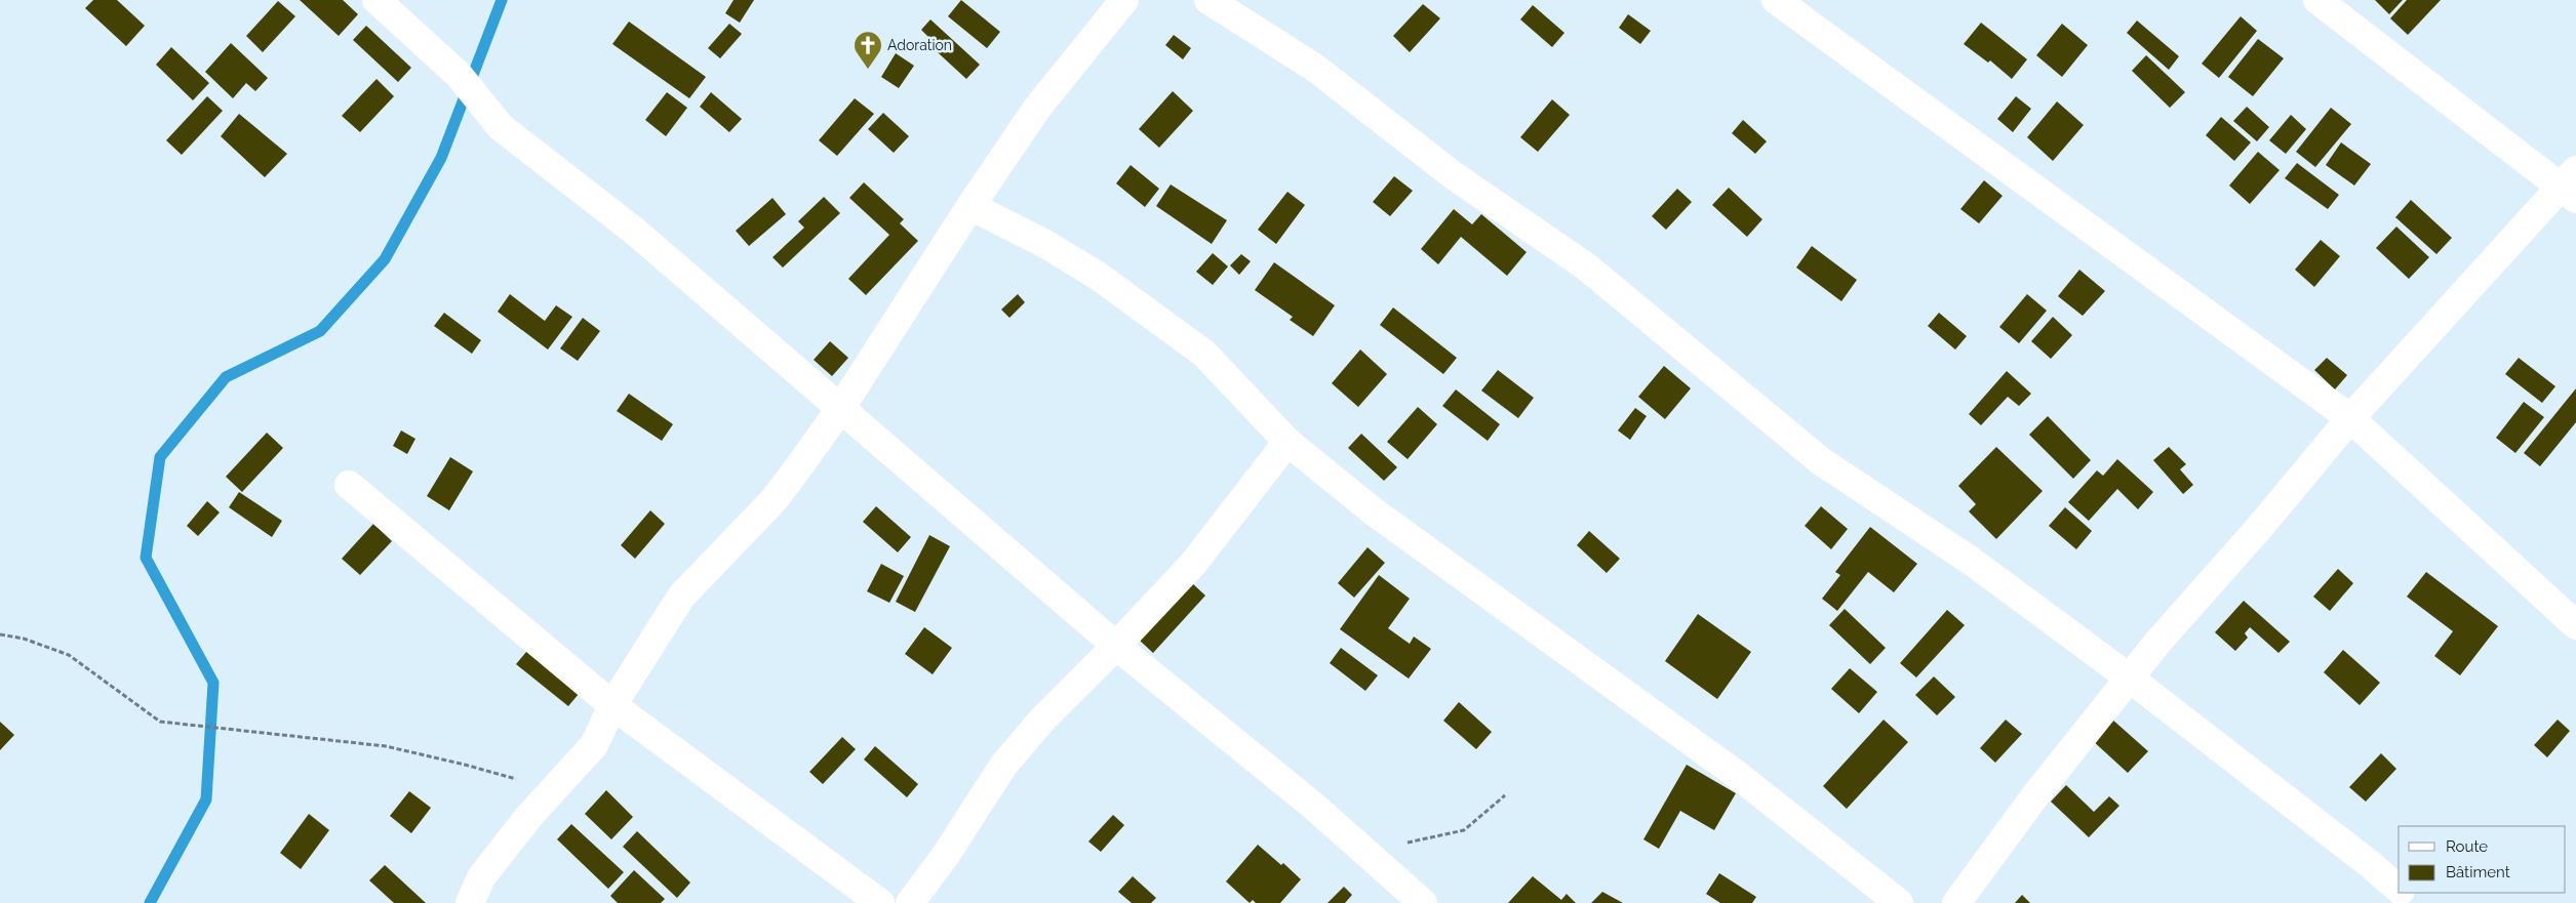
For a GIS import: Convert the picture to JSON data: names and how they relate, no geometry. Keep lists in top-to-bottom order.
{
  "places": {
    "church": ["Adoration"]
  },
  "legend": ["Route", "Bâtiment"]
}
